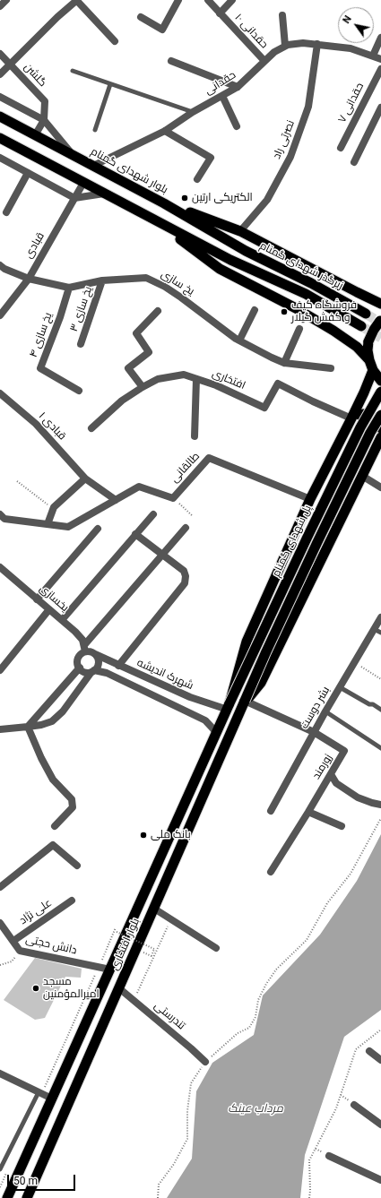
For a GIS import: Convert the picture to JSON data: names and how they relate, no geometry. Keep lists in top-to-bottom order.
{
  "streets": {
    "highway": [
      "بلوار شهدای گمنام",
      "زیرگذر شهدای گمنام",
      "پل شهدای گمنام",
      "بلوار افتخاری"
    ],
    "street": [
      "حقدانی ۱۰",
      "گلشن",
      "حقدانی",
      "حقدانی ۷",
      "نصرتی راد",
      "قبادی",
      "یخ سازی",
      "یخ سازی ۳",
      "یخ سازی ۴",
      "افتخاری",
      "قبادی ۱",
      "طالقانی",
      "یخسازی",
      "شهرک اندیشه",
      "بشر دوست",
      "زورمند",
      "علی نژاد",
      "دانش حجتی",
      "تندرستی"
    ]
  },
  "crossings": [
    ["حقدانی ۱۰", "حقدانی"],
    ["گلشن", "بلوار شهدای گمنام"],
    ["حقدانی", "نصرتی راد"],
    ["حقدانی", "بلوار شهدای گمنام"],
    ["بلوار شهدای گمنام", "زیرگذر شهدای گمنام"],
    ["قبادی", "یخ سازی"],
    ["یخ سازی", "یخ سازی ۳"],
    ["یخ سازی", "یخ سازی ۴"],
    ["قبادی ۱", "طالقانی"],
    ["پل شهدای گمنام", "شهرک اندیشه"],
    ["پل شهدای گمنام", "بلوار افتخاری"],
    ["یخسازی", "شهرک اندیشه"],
    ["شهرک اندیشه", "بلوار افتخاری"],
    ["بشر دوست", "زورمند"],
    ["زورمند", "بلوار افتخاری"],
    ["علی نژاد", "دانش حجتی"],
    ["بلوار افتخاری", "دانش حجتی"],
    ["بلوار افتخاری", "تندرستی"]
  ],
  "water": ["مرداب عینک"],
  "places": [
    "الکتریکی ارتین",
    "فروشگاه کیف و کفش گیلار",
    "بانک ملی",
    "مسجد امیرالمؤمنین"
  ],
  "scale_bar": "50 m",
  "north": "top left"
}
